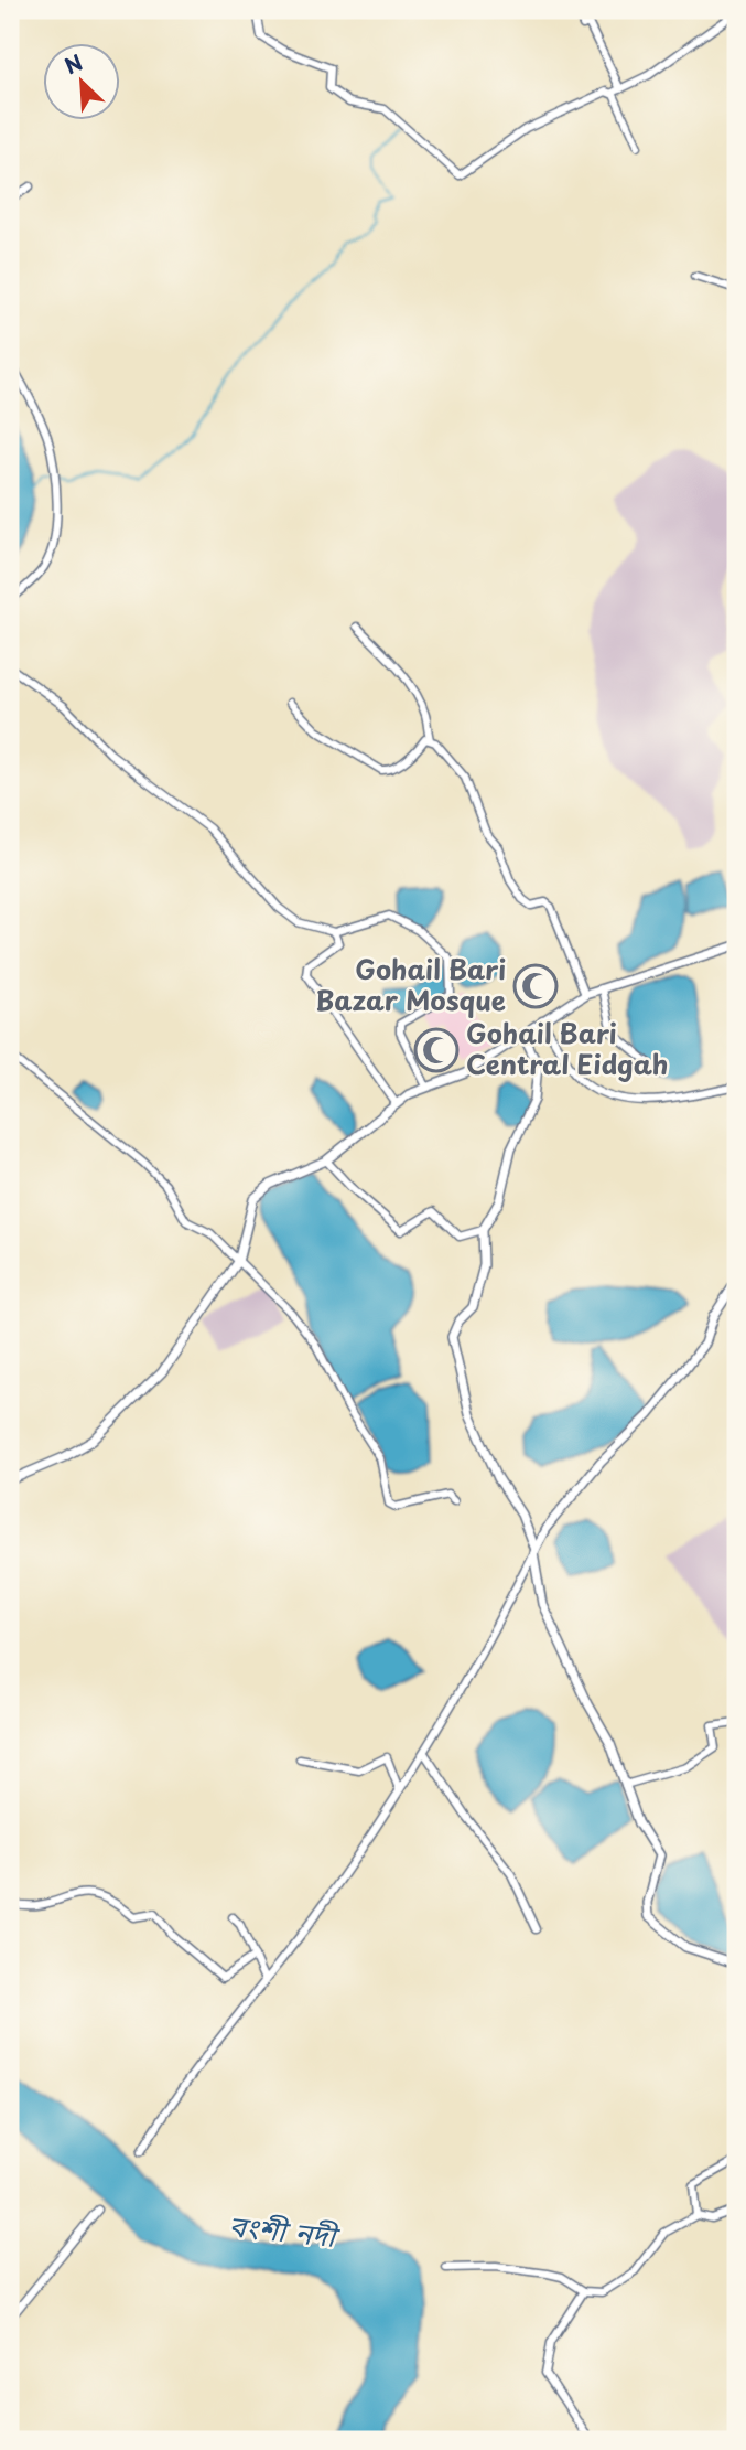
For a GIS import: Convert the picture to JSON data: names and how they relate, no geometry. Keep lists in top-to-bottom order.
{
  "water": ["বংশী নদী"],
  "places": {
    "mosque": ["Gohail Bari Bazar Mosque", "Gohail Bari Central Eidgah"]
  },
  "north": "top left"
}
